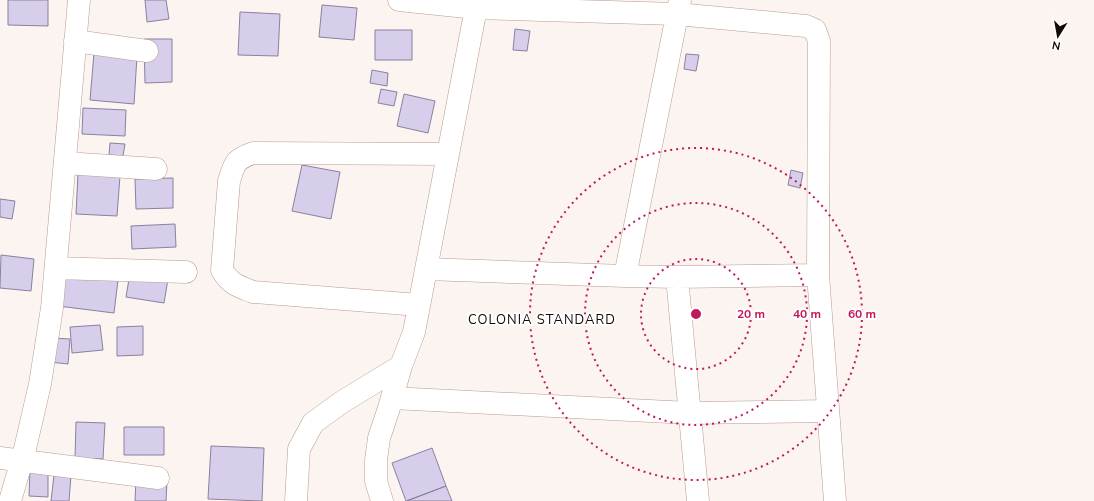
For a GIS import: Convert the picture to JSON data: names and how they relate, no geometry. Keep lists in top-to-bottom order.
{
  "districts": ["COLONIA STANDARD"],
  "north": "bottom",
  "rings": ["20 m", "40 m", "60 m"]
}
